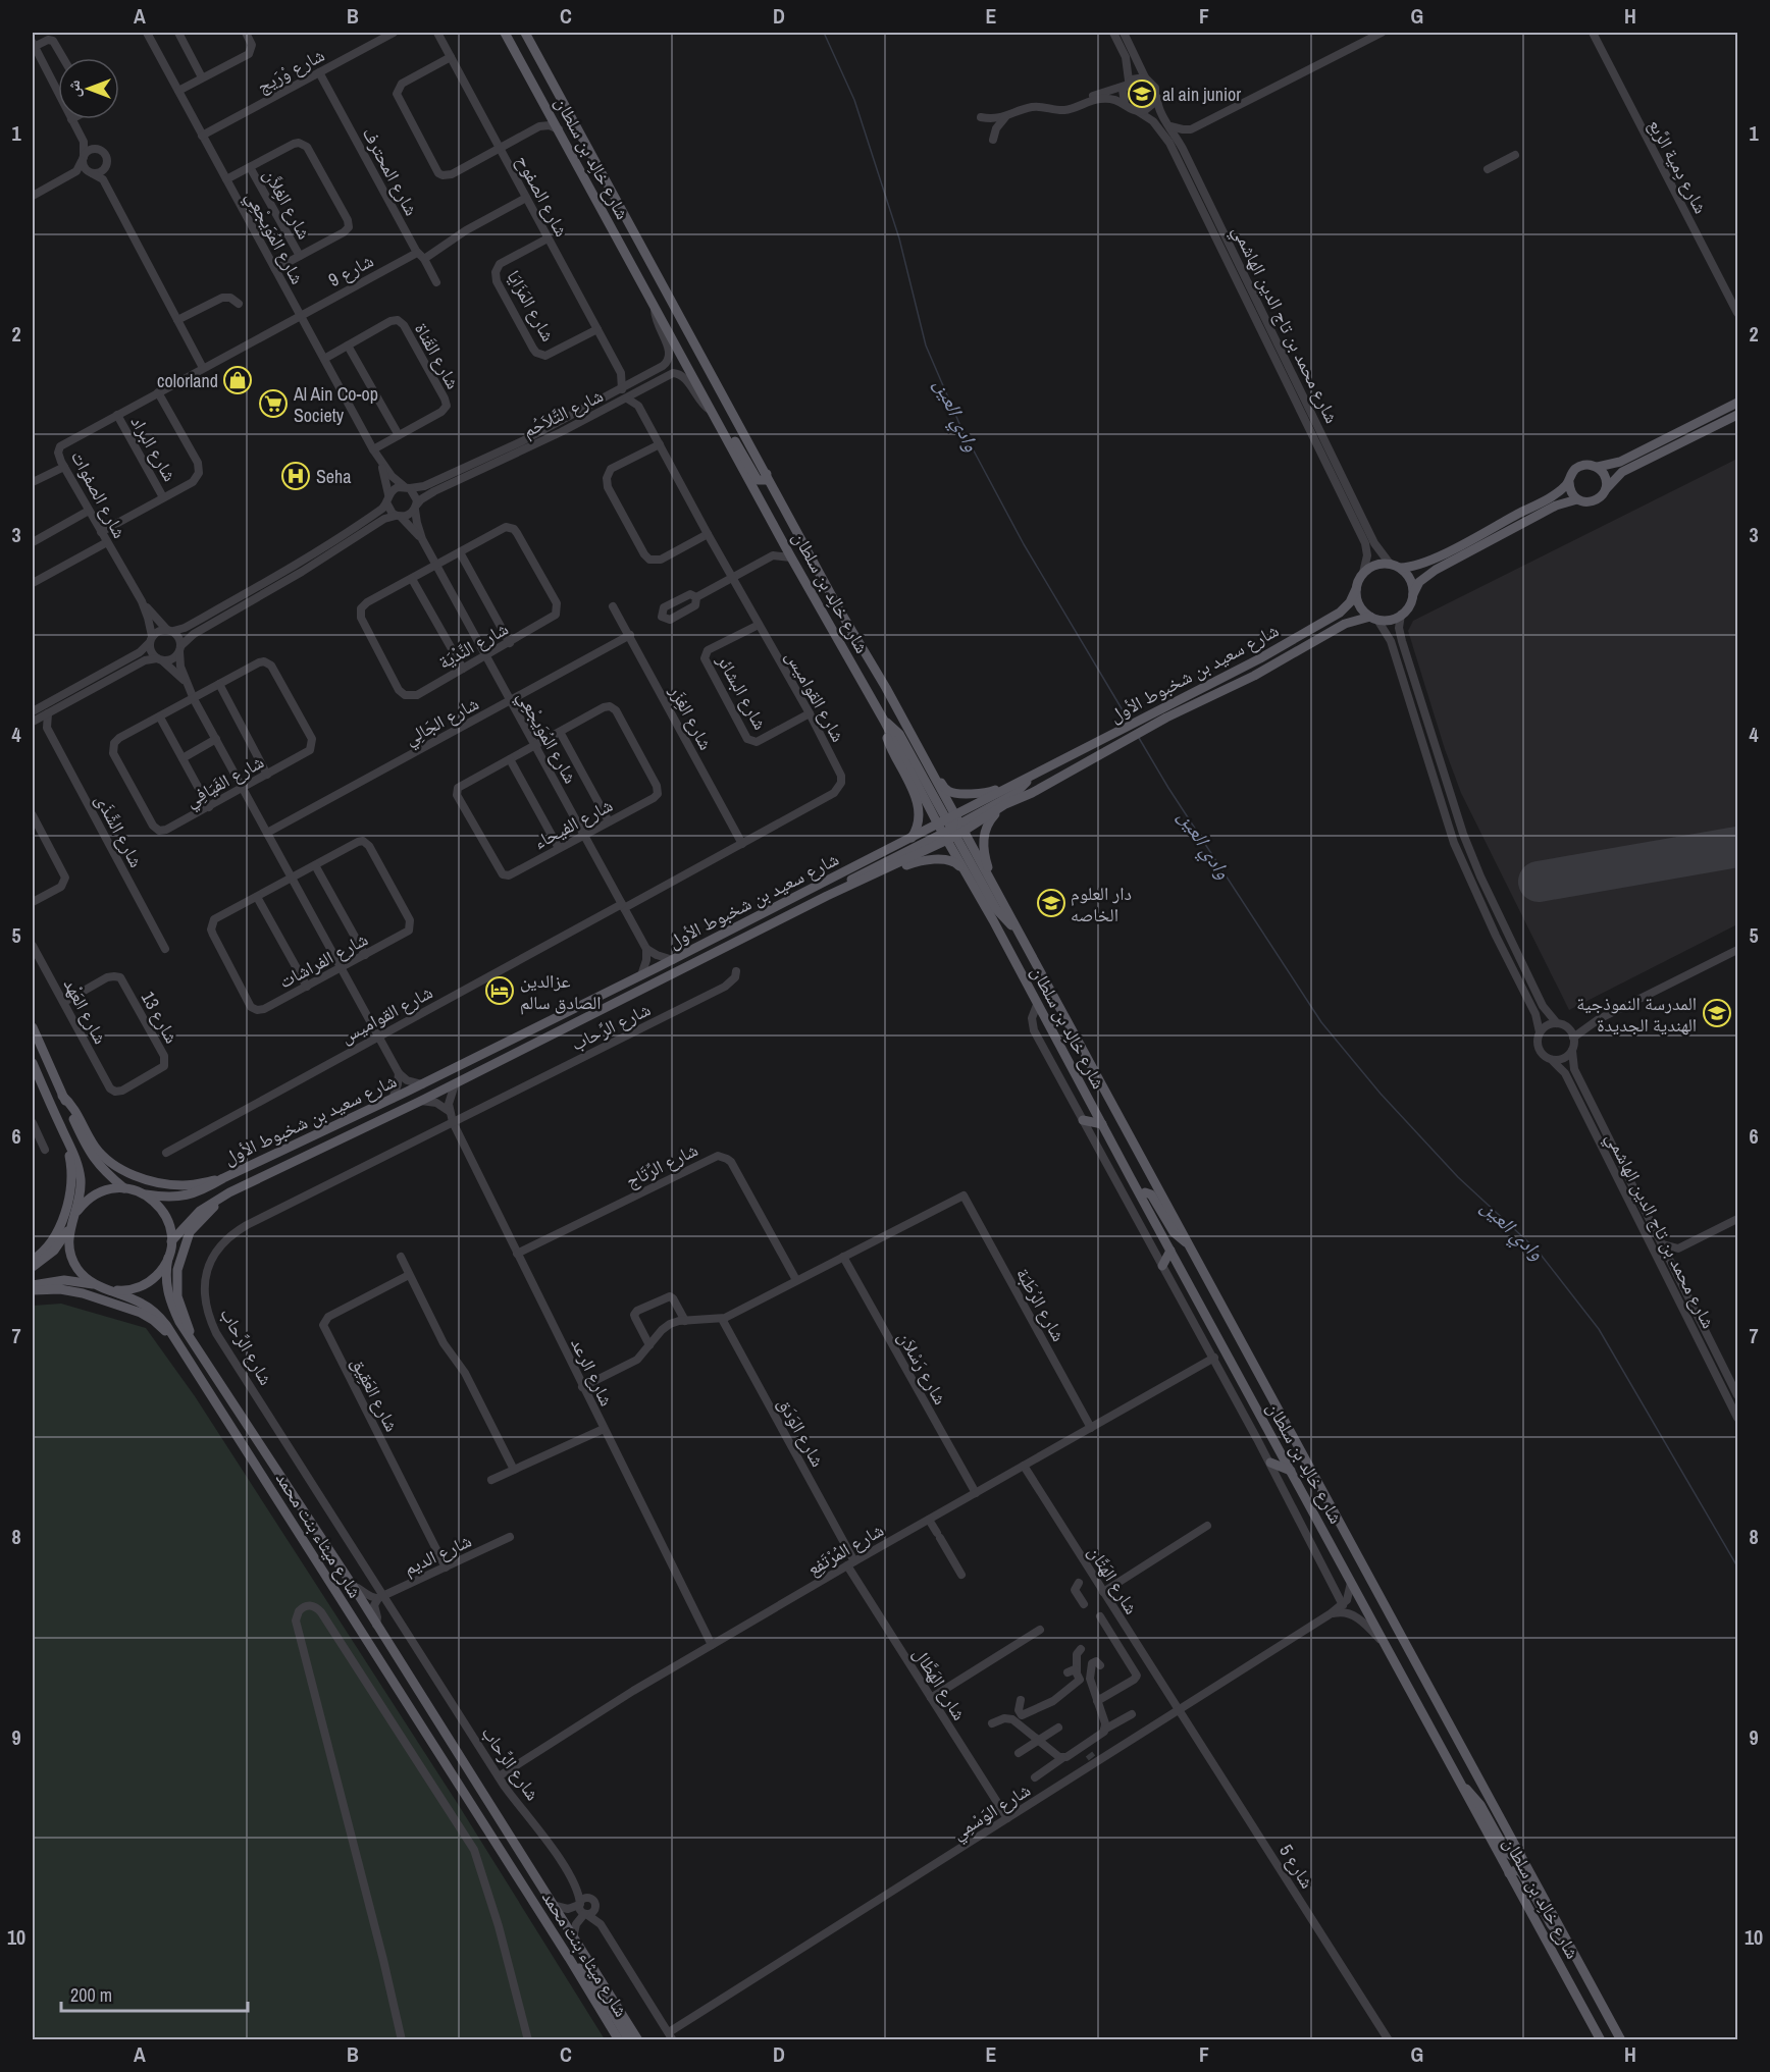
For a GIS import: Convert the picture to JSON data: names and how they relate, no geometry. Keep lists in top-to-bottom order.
{
  "streets": {
    "main road": ["شارع خالِد بن سلطان", "شارع سعيد بن شخبوط الأول", "شارع ميثاء بنت محمد"],
    "street": [
      "شارع وْرَيج",
      "شارع دِمية الرَّبع",
      "شارع المحترف",
      "شارع الصفوح",
      "شارع الغِلاَّن",
      "شارع المُوَيجْعِي",
      "شارع 9",
      "شارع المَزَايَا",
      "شارع محمد بن تاج الدين الهاشمي",
      "شارع القَناة",
      "شارع التَّلاَحُم",
      "شارع البراد",
      "شارع الصفوات",
      "شارع النَّدْيَة",
      "شارع البشائر",
      "شارع القواميس",
      "شارع الغِزَر",
      "شارع الجَالِي",
      "شارع الفَيَافِي",
      "شارع الفيحاء",
      "شارع الشَّذَى",
      "شارع الفراشات",
      "شارع العَهْد",
      "شارع 13",
      "شارع الرِّحاب",
      "شارع الرِّتَاج",
      "شارع الرُطَبَة",
      "شارع رَسْلاَن",
      "شارع الرعد",
      "شارع العَقِيق",
      "شارع الوَدَق",
      "شارع المُرْتَفِع",
      "شارع الديم",
      "شارع الهَتَّان",
      "شارع الهَطَّال",
      "شارع الوَسْمِي",
      "شارع 5"
    ]
  },
  "crossings": [
    ["شارع وْرَيج", "شارع المحترف"],
    ["شارع وْرَيج", "شارع المُوَيجْعِي"],
    ["شارع خالِد بن سلطان", "شارع التَّلاَحُم"],
    ["شارع خالِد بن سلطان", "شارع سعيد بن شخبوط الأول"],
    ["شارع المحترف", "شارع 9"],
    ["شارع الصفوح", "شارع المَزَايَا"],
    ["شارع الصفوح", "شارع التَّلاَحُم"],
    ["شارع المُوَيجْعِي", "شارع 9"],
    ["شارع المُوَيجْعِي", "شارع القَناة"],
    ["شارع المُوَيجْعِي", "شارع التَّلاَحُم"],
    ["شارع المُوَيجْعِي", "شارع الصفوات"],
    ["شارع المُوَيجْعِي", "شارع النَّدْيَة"],
    ["شارع المُوَيجْعِي", "شارع القواميس"],
    ["شارع المُوَيجْعِي", "شارع الجَالِي"],
    ["شارع المُوَيجْعِي", "شارع الفيحاء"],
    ["شارع 9", "شارع الصفوات"],
    ["شارع محمد بن تاج الدين الهاشمي", "شارع سعيد بن شخبوط الأول"],
    ["شارع التَّلاَحُم", "شارع القواميس"],
    ["شارع البراد", "شارع الصفوات"],
    ["شارع سعيد بن شخبوط الأول", "شارع ميثاء بنت محمد"],
    ["شارع البشائر", "شارع القواميس"],
    ["شارع القواميس", "شارع الغِزَر"],
    ["شارع الغِزَر", "شارع الجَالِي"],
    ["شارع العَهْد", "شارع 13"],
    ["شارع الرِّحاب", "شارع الرعد"],
    ["شارع الرِّحاب", "شارع المُرْتَفِع"],
    ["شارع الرِّحاب", "شارع الديم"],
    ["شارع الرِّتَاج", "شارع الرعد"],
    ["شارع الرُطَبَة", "شارع رَسْلاَن"],
    ["شارع الرُطَبَة", "شارع المُرْتَفِع"],
    ["شارع رَسْلاَن", "شارع المُرْتَفِع"],
    ["شارع الرعد", "شارع المُرْتَفِع"],
    ["شارع العَقِيق", "شارع الديم"],
    ["شارع الوَدَق", "شارع المُرْتَفِع"],
    ["شارع الوَدَق", "شارع الهَطَّال"],
    ["شارع المُرْتَفِع", "شارع الهَتَّان"],
    ["شارع المُرْتَفِع", "شارع الهَطَّال"],
    ["شارع الهَتَّان", "شارع الوَسْمِي"],
    ["شارع الهَتَّان", "شارع 5"],
    ["شارع الهَطَّال", "شارع الوَسْمِي"],
    ["شارع الوَسْمِي", "شارع 5"]
  ],
  "water": ["وادي العين"],
  "places": {
    "school or university": ["al ain junior", "دار العلوم الخاصه", "المدرسة النموذجية الهندية الجديدة"],
    "shop": ["colorland"],
    "supermarket": ["Al Ain Co-op Society"],
    "hospital": ["Seha"],
    "hotel": ["عزالدين الصادق سالم"]
  },
  "scale_bar": "200 m",
  "north": "left",
  "grid": {
    "columns": [
      "A",
      "B",
      "C",
      "D",
      "E",
      "F",
      "G",
      "H"
    ],
    "rows": [
      "1",
      "2",
      "3",
      "4",
      "5",
      "6",
      "7",
      "8",
      "9",
      "10"
    ]
  }
}
